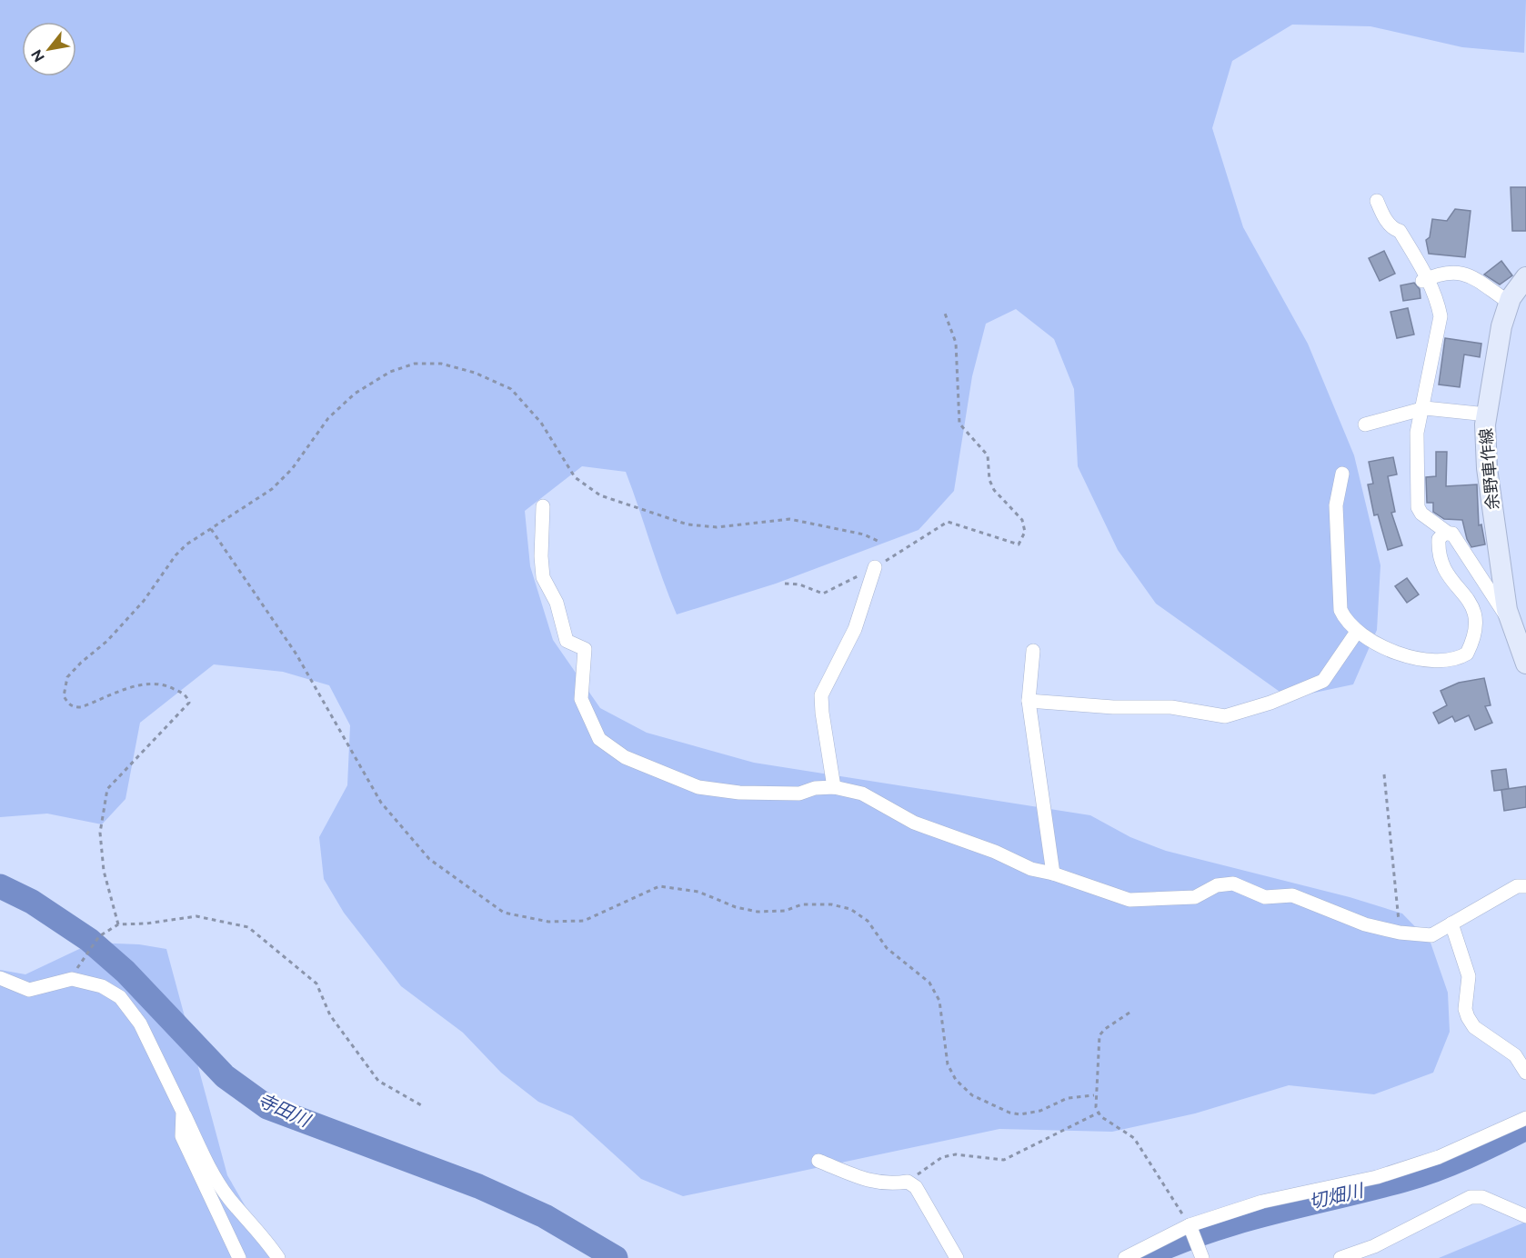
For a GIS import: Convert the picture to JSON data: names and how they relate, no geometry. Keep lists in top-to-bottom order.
{
  "streets": {
    "main road": ["余野車作線"]
  },
  "water": ["寺田川", "切畑川"],
  "north": "bottom left"
}
